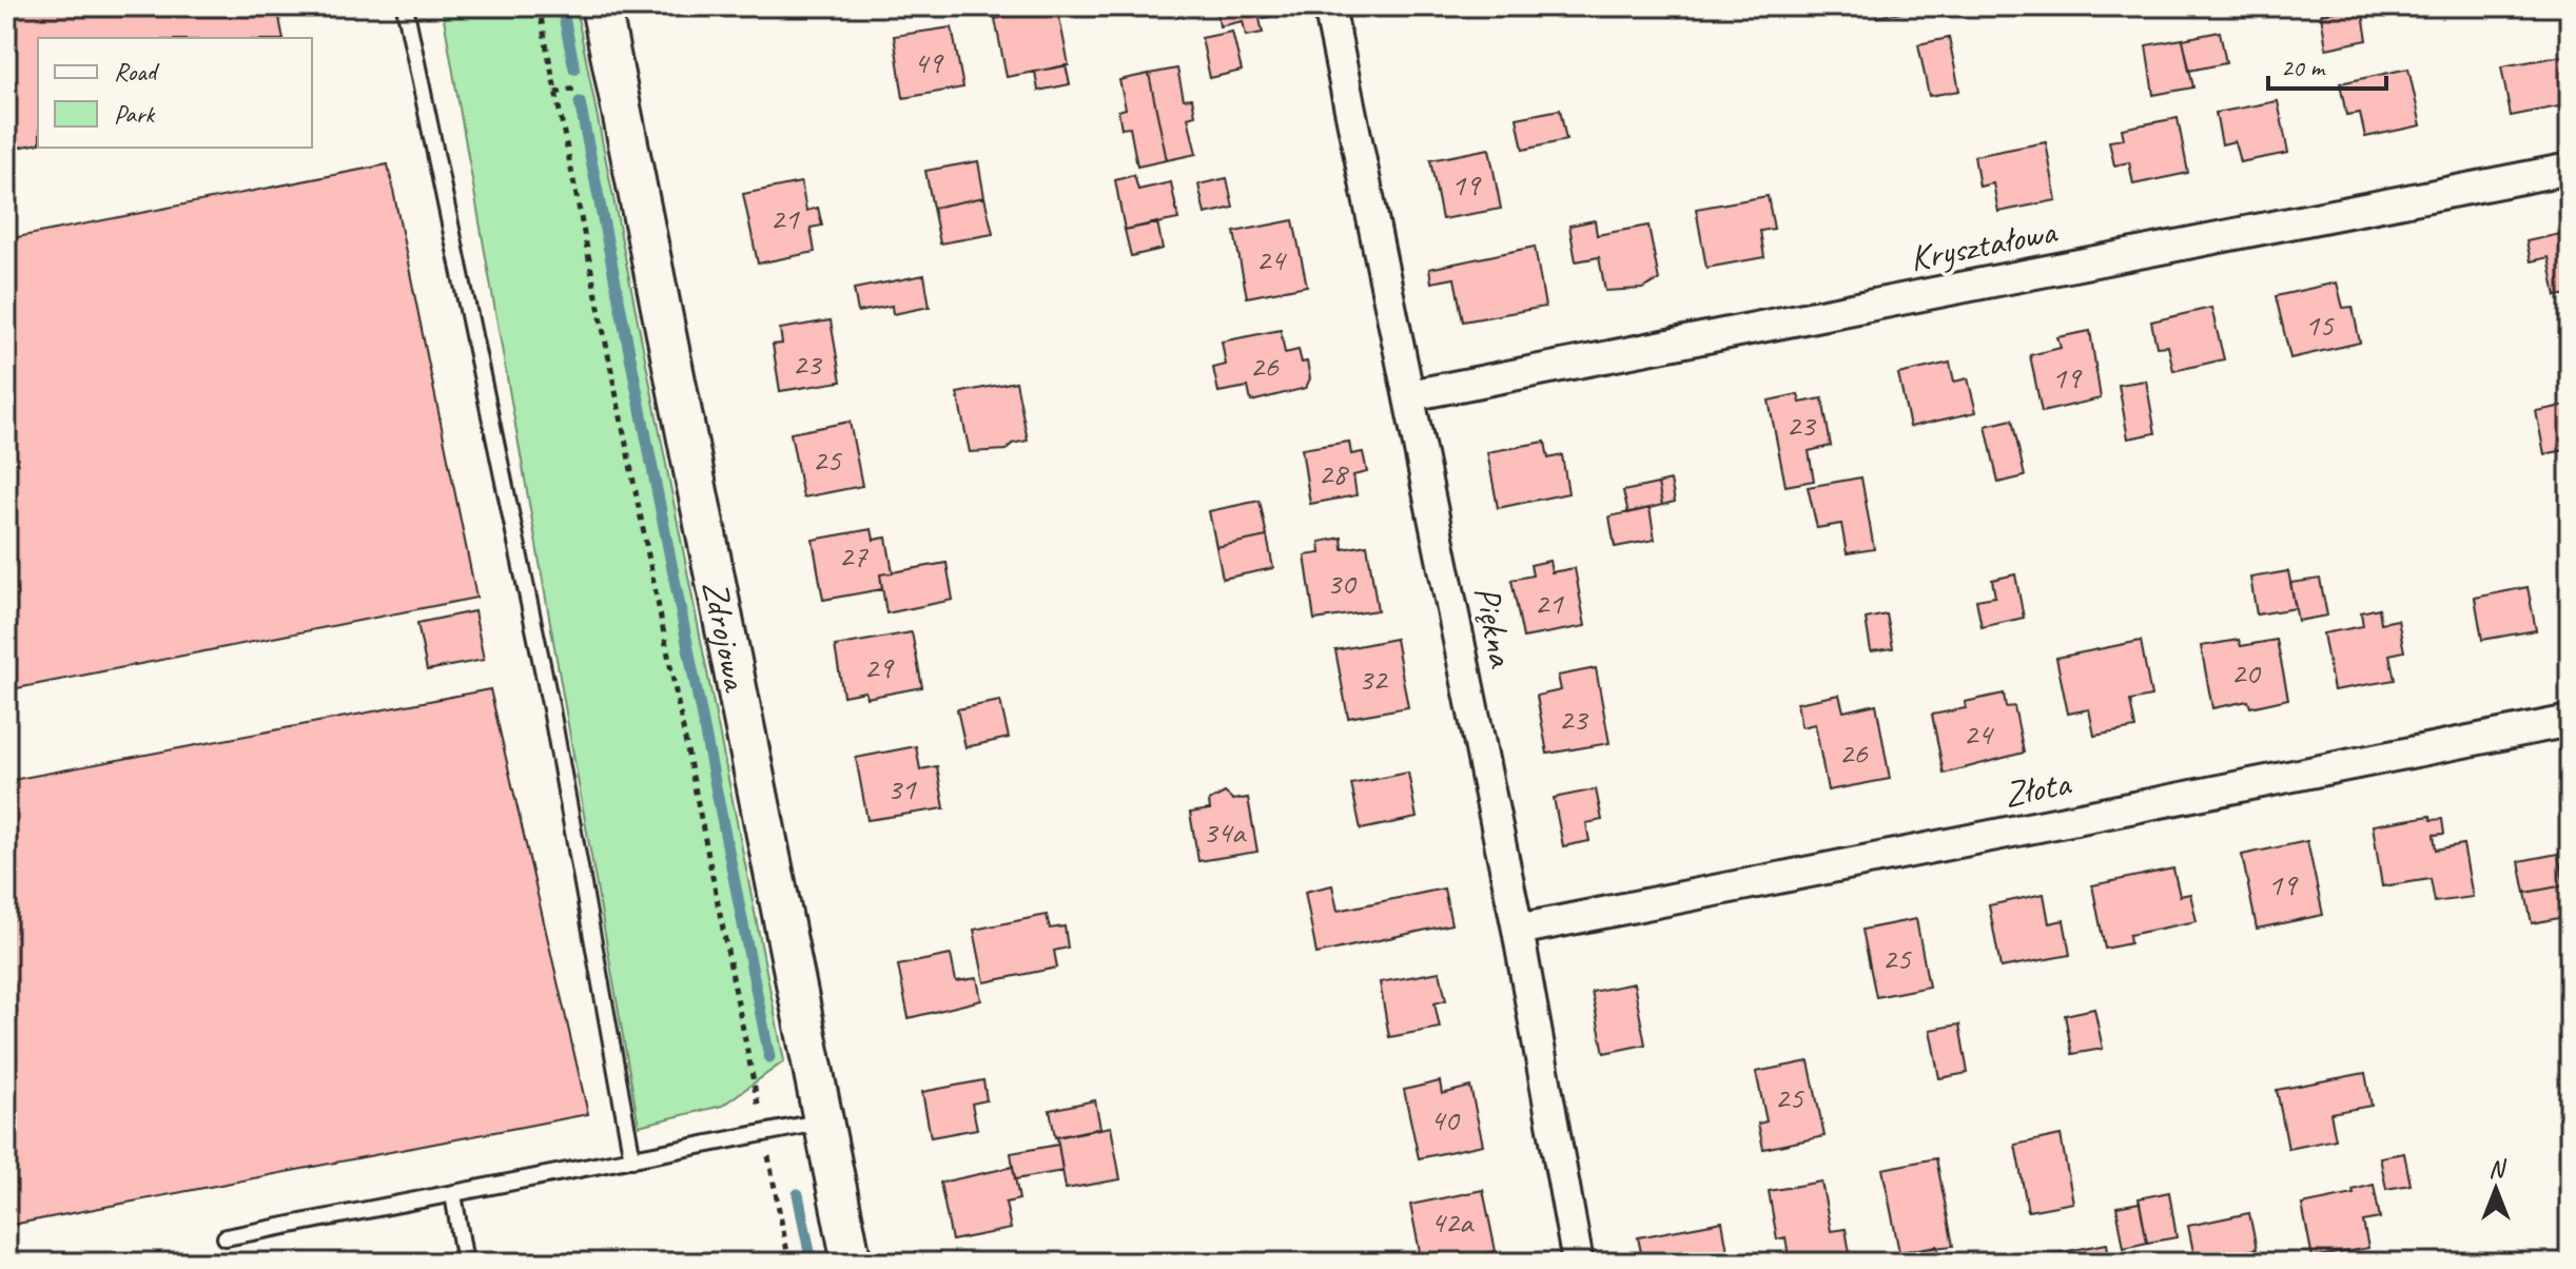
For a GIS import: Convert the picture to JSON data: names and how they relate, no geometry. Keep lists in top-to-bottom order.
{
  "streets": {
    "street": [
      "Kryształowa",
      "Piękna",
      "Zdrojowa",
      "Złota"
    ]
  },
  "crossings": [
    ["Kryształowa", "Piękna"],
    ["Piękna", "Złota"]
  ],
  "house_numbers": [
    "49",
    "19",
    "21",
    "24",
    "15",
    "23",
    "26",
    "19",
    "23",
    "25",
    "28",
    "27",
    "30",
    "21",
    "29",
    "20",
    "32",
    "23",
    "24",
    "26",
    "31",
    "34a",
    "19",
    "25",
    "25",
    "40",
    "42a"
  ],
  "legend": ["Road", "Park"],
  "scale_bar": "20 m",
  "north": "top"
}
